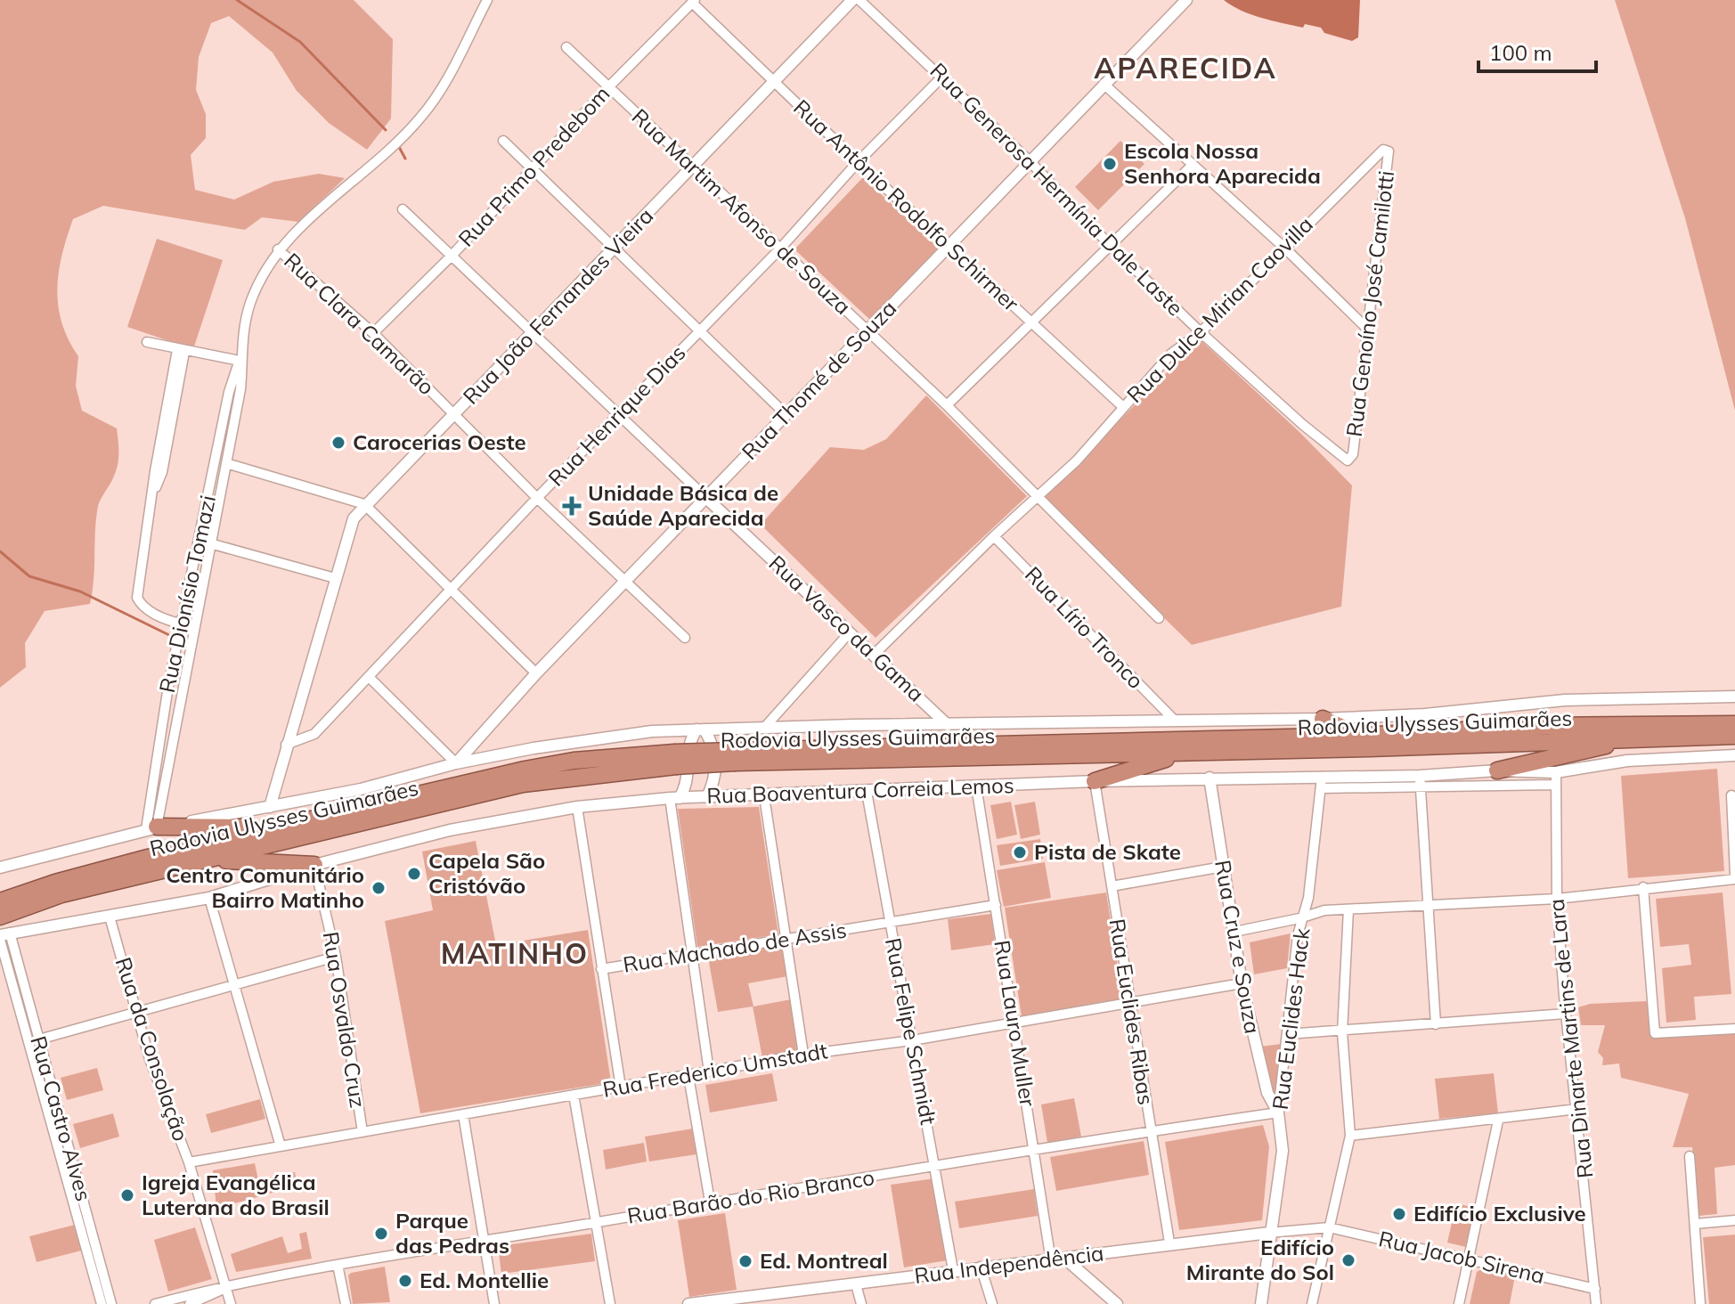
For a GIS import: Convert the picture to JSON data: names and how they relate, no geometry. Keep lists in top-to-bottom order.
{
  "streets": {
    "highway": ["Rodovia Ulysses Guimarães"],
    "street": [
      "Rua Primo Predebom",
      "Rua Generosa Hermínia Dale Laste",
      "Rua Antônio Rodolfo Schirmer",
      "Rua Martim Afonso de Souza",
      "Rua Genoíno José Camilotti",
      "Rua João Fernandes Vieira",
      "Rua Dulce Mirian Caovilla",
      "Rua Clara Camarão",
      "Rua Thomé de Souza",
      "Rua Henrique Dias",
      "Rua Dionísio Tomazi",
      "Rua Lírio Tronco",
      "Rua Vasco da Gama",
      "Rua Boaventura Correia Lemos",
      "Rua Cruz e Souza",
      "Rua Machado de Assis",
      "Rua Euclides Ribas",
      "Rua Euclides Hack",
      "Rua Osvaldo Cruz",
      "Rua Lauro Muller",
      "Rua Felipe Schmidt",
      "Rua Dinarte Martins de Lara",
      "Rua da Consolação",
      "Rua Frederico Umstadt",
      "Rua Castro Alves",
      "Rua Barão do Rio Branco",
      "Rua Jacob Sirena",
      "Rua Independência"
    ]
  },
  "crossings": [
    ["Rua Primo Predebom", "Rua Antônio Rodolfo Schirmer"],
    ["Rua Primo Predebom", "Rua Martim Afonso de Souza"],
    ["Rua Primo Predebom", "Rua Clara Camarão"],
    ["Rua Primo Predebom", "Rua Vasco da Gama"],
    ["Rua Generosa Hermínia Dale Laste", "Rua Genoíno José Camilotti"],
    ["Rua Generosa Hermínia Dale Laste", "Rua Dulce Mirian Caovilla"],
    ["Rua Generosa Hermínia Dale Laste", "Rua Thomé de Souza"],
    ["Rua Generosa Hermínia Dale Laste", "Rua Henrique Dias"],
    ["Rua Antônio Rodolfo Schirmer", "Rua João Fernandes Vieira"],
    ["Rua Antônio Rodolfo Schirmer", "Rua Dulce Mirian Caovilla"],
    ["Rua Antônio Rodolfo Schirmer", "Rua Thomé de Souza"],
    ["Rua Antônio Rodolfo Schirmer", "Rua Henrique Dias"],
    ["Rua Martim Afonso de Souza", "Rua João Fernandes Vieira"],
    ["Rua Martim Afonso de Souza", "Rua Dulce Mirian Caovilla"],
    ["Rua Martim Afonso de Souza", "Rua Thomé de Souza"],
    ["Rua Martim Afonso de Souza", "Rua Henrique Dias"],
    ["Rua Genoíno José Camilotti", "Rua Dulce Mirian Caovilla"],
    ["Rua João Fernandes Vieira", "Rua Clara Camarão"],
    ["Rua João Fernandes Vieira", "Rua Henrique Dias"],
    ["Rua João Fernandes Vieira", "Rua Vasco da Gama"],
    ["Rua Dulce Mirian Caovilla", "Rua Lírio Tronco"],
    ["Rua Dulce Mirian Caovilla", "Rua Vasco da Gama"],
    ["Rua Clara Camarão", "Rua Thomé de Souza"],
    ["Rua Clara Camarão", "Rua Henrique Dias"],
    ["Rua Clara Camarão", "Rua Dionísio Tomazi"],
    ["Rua Thomé de Souza", "Rua Vasco da Gama"],
    ["Rua Henrique Dias", "Rua Vasco da Gama"],
    ["Rua Boaventura Correia Lemos", "Rua Cruz e Souza"],
    ["Rua Boaventura Correia Lemos", "Rua Euclides Ribas"],
    ["Rua Boaventura Correia Lemos", "Rua Euclides Hack"],
    ["Rua Boaventura Correia Lemos", "Rua Osvaldo Cruz"],
    ["Rua Boaventura Correia Lemos", "Rua Lauro Muller"],
    ["Rua Boaventura Correia Lemos", "Rua Felipe Schmidt"],
    ["Rua Boaventura Correia Lemos", "Rua Dinarte Martins de Lara"],
    ["Rua Boaventura Correia Lemos", "Rua da Consolação"],
    ["Rua Boaventura Correia Lemos", "Rua Castro Alves"],
    ["Rua Cruz e Souza", "Rua Euclides Hack"],
    ["Rua Cruz e Souza", "Rua Frederico Umstadt"],
    ["Rua Cruz e Souza", "Rua Barão do Rio Branco"],
    ["Rua Machado de Assis", "Rua Lauro Muller"],
    ["Rua Machado de Assis", "Rua Felipe Schmidt"],
    ["Rua Euclides Ribas", "Rua Frederico Umstadt"],
    ["Rua Euclides Ribas", "Rua Barão do Rio Branco"],
    ["Rua Euclides Ribas", "Rua Independência"],
    ["Rua Euclides Hack", "Rua Barão do Rio Branco"],
    ["Rua Euclides Hack", "Rua Independência"],
    ["Rua Osvaldo Cruz", "Rua Frederico Umstadt"],
    ["Rua Lauro Muller", "Rua Frederico Umstadt"],
    ["Rua Lauro Muller", "Rua Barão do Rio Branco"],
    ["Rua Lauro Muller", "Rua Independência"],
    ["Rua Felipe Schmidt", "Rua Frederico Umstadt"],
    ["Rua Felipe Schmidt", "Rua Barão do Rio Branco"],
    ["Rua Felipe Schmidt", "Rua Independência"],
    ["Rua Dinarte Martins de Lara", "Rua Jacob Sirena"],
    ["Rua da Consolação", "Rua Frederico Umstadt"],
    ["Rua da Consolação", "Rua Barão do Rio Branco"],
    ["Rua Jacob Sirena", "Rua Independência"]
  ],
  "districts": ["APARECIDA", "MATINHO"],
  "places": {
    "other": [
      "Escola Nossa Senhora Aparecida",
      "Carocerias Oeste",
      "Pista de Skate",
      "Capela São Cristóvão",
      "Centro Comunitário Bairro Matinho",
      "Igreja Evangélica Luterana do Brasil",
      "Edifício Exclusive",
      "Parque das Pedras",
      "Edifício Mirante do Sol",
      "Ed. Montreal",
      "Ed. Montellie"
    ],
    "health": ["Unidade Básica de Saúde Aparecida"]
  },
  "scale_bar": "100 m"
}
